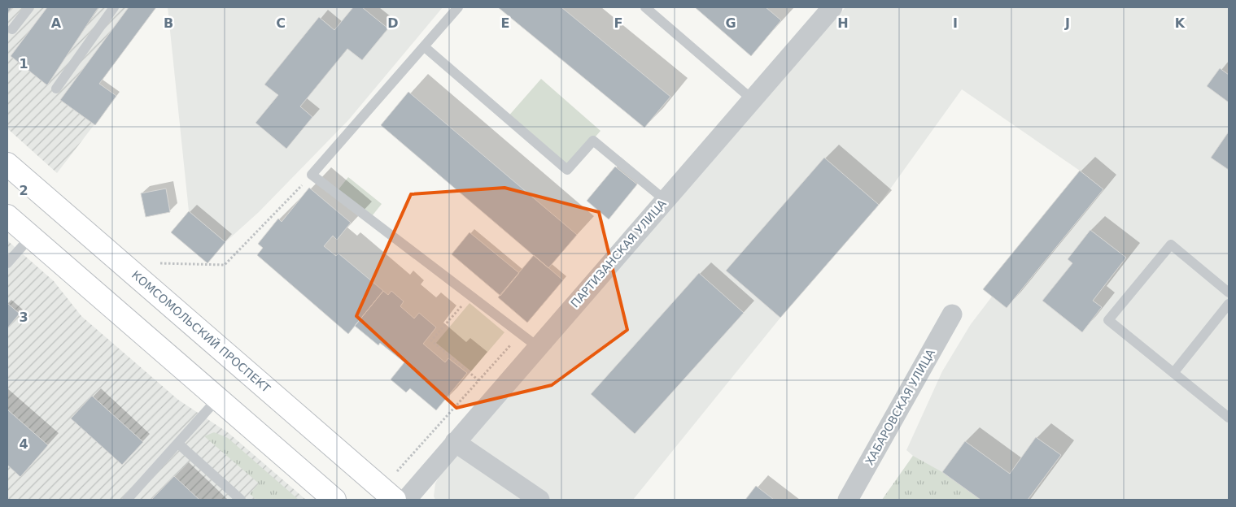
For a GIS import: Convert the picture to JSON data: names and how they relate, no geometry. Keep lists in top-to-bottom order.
{
  "streets": {
    "main road": ["КОМСОМОЛЬСКИЙ ПРОСПЕКТ"],
    "street": ["ПАРТИЗАНСКАЯ УЛИЦА", "ХАБАРОВСКАЯ УЛИЦА"]
  },
  "grid": {
    "columns": [
      "A",
      "B",
      "C",
      "D",
      "E",
      "F",
      "G",
      "H",
      "I",
      "J",
      "K"
    ],
    "rows": [
      "1",
      "2",
      "3",
      "4"
    ]
  }
}
